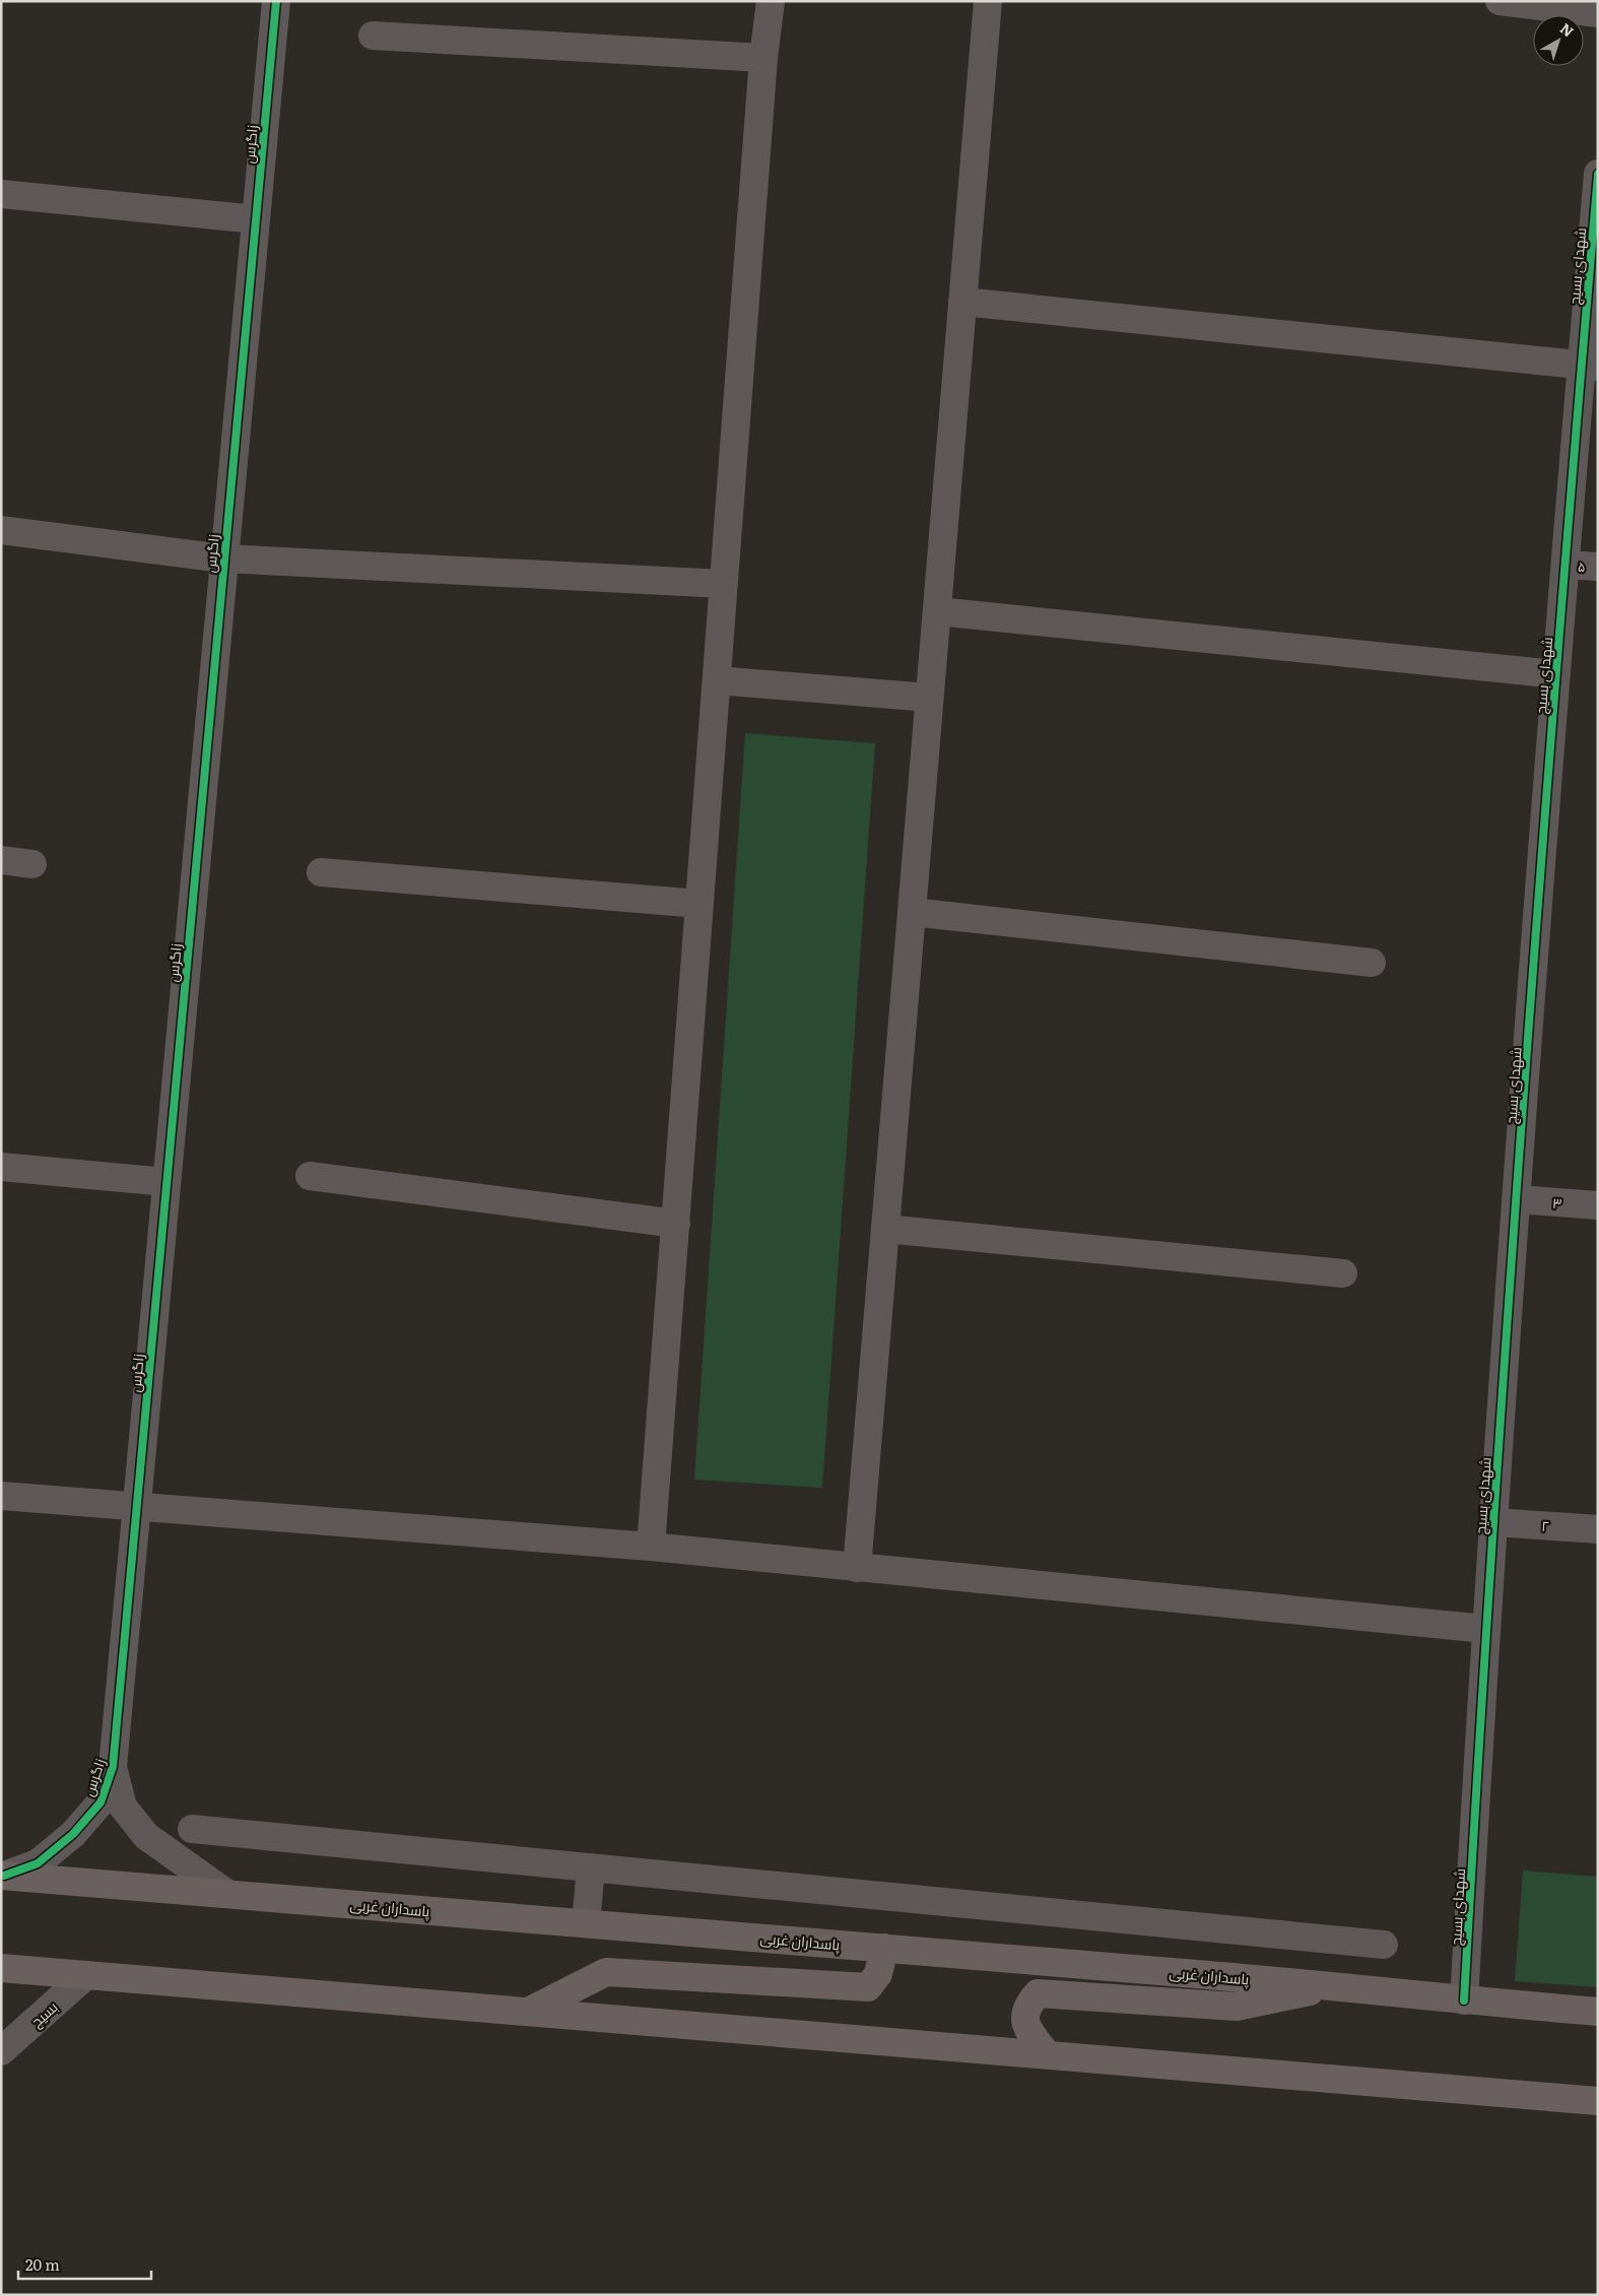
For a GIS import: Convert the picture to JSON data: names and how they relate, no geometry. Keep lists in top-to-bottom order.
{
  "streets": {
    "main road": ["پاسداران غربی"],
    "street": [
      "زاگرس",
      "شهدای بسیج",
      "۵",
      "۳",
      "۲",
      "بسیج"
    ]
  },
  "crossings": [
    ["زاگرس", "پاسداران غربی"],
    ["شهدای بسیج", "۵"],
    ["شهدای بسیج", "۳"],
    ["شهدای بسیج", "۲"],
    ["شهدای بسیج", "پاسداران غربی"]
  ],
  "scale_bar": "20 m",
  "north": "top right"
}
